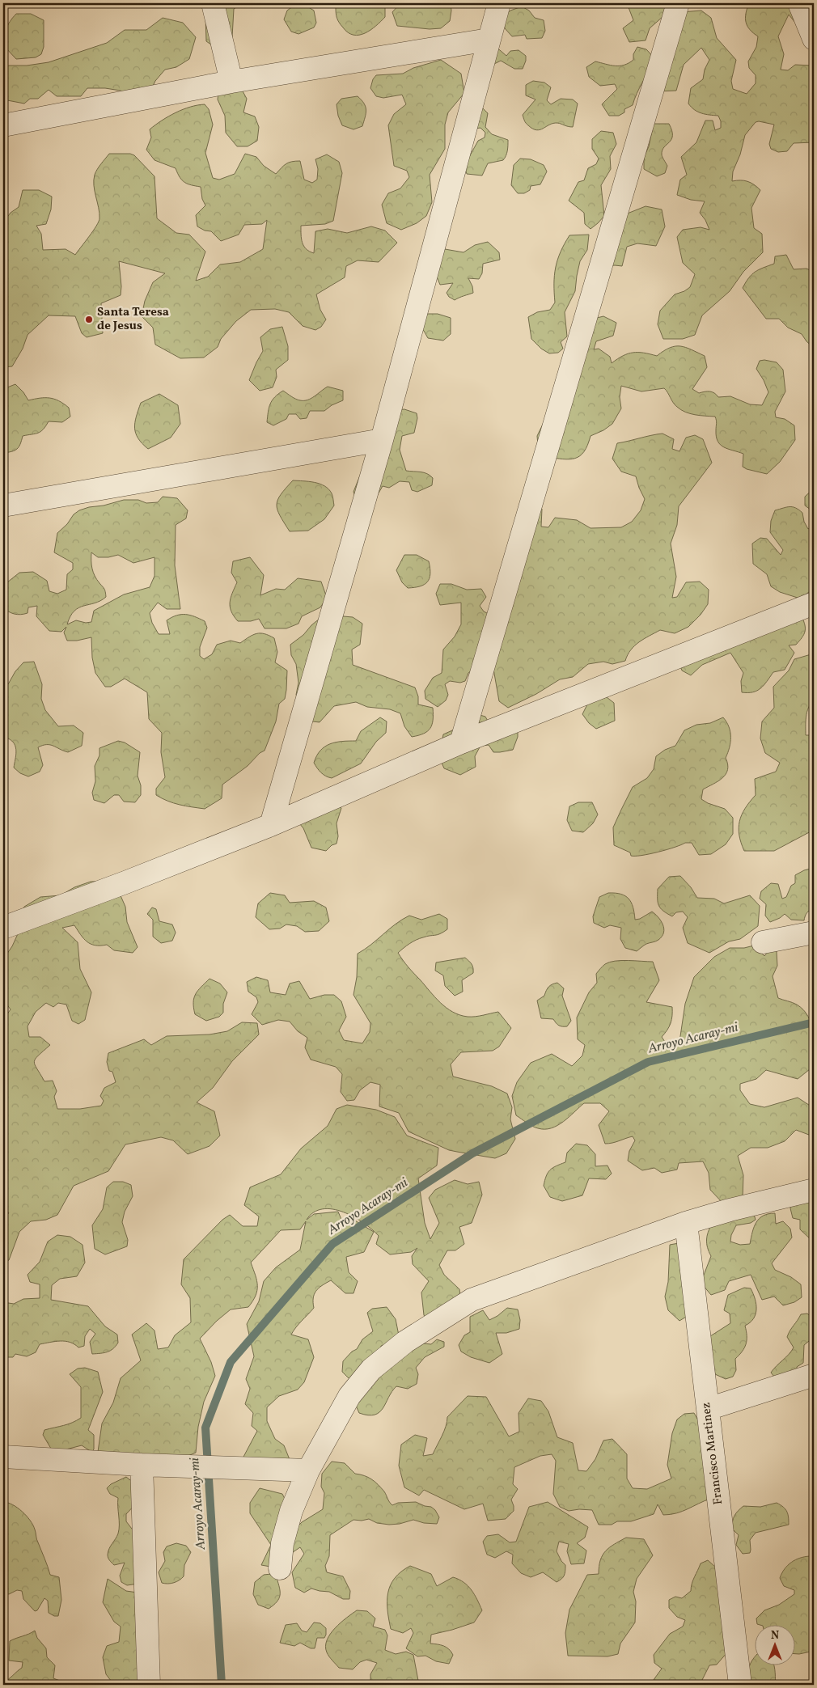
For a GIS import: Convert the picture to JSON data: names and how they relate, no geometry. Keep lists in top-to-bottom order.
{
  "streets": {
    "street": ["Francisco Martinez"]
  },
  "water": ["Arroyo Acaray-mi"],
  "places": ["Santa Teresa de Jesus"],
  "north": "top"
}
